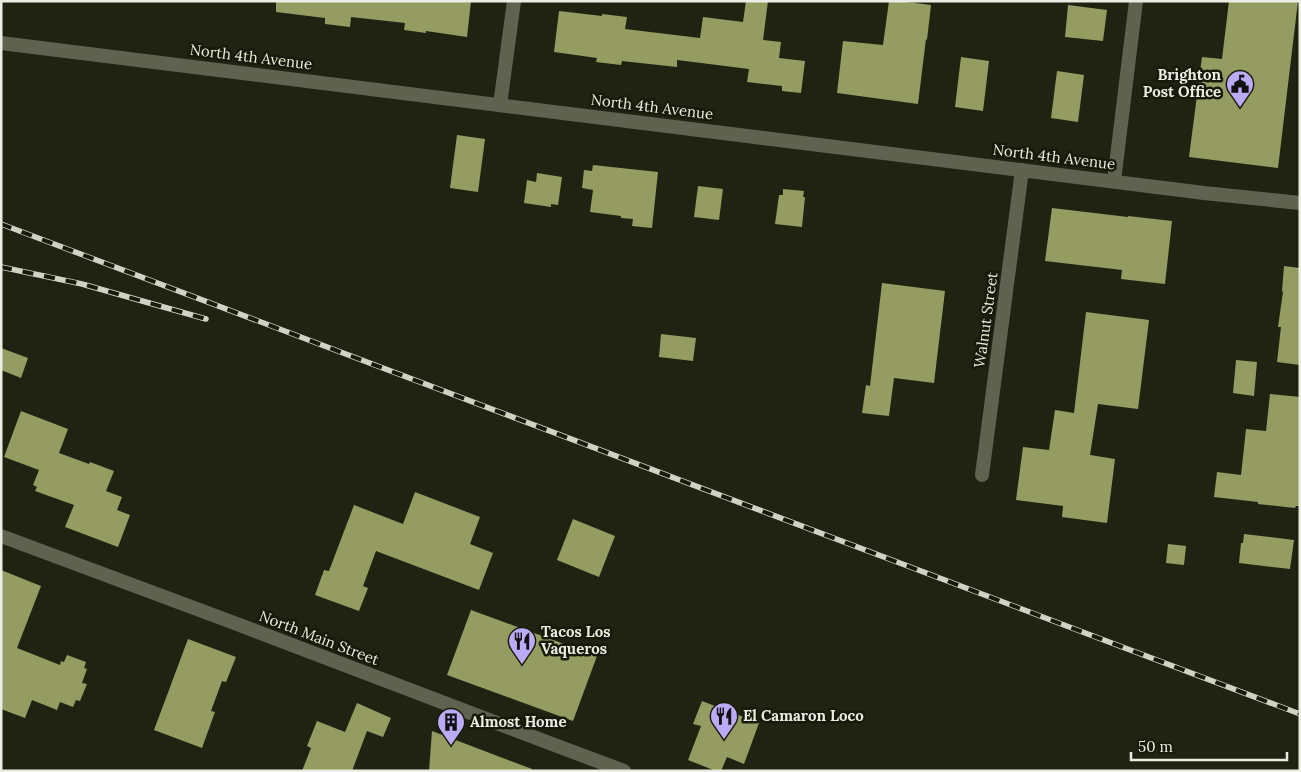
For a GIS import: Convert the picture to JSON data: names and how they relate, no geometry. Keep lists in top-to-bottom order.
{
  "streets": {
    "street": ["North 4th Avenue", "Walnut Street", "North Main Street"]
  },
  "crossings": [
    ["North 4th Avenue", "Walnut Street"]
  ],
  "places": {
    "public building": ["Brighton Post Office"],
    "restaurant": ["Tacos Los Vaqueros", "El Camaron Loco"],
    "building": ["Almost Home"]
  },
  "scale_bar": "50 m"
}
